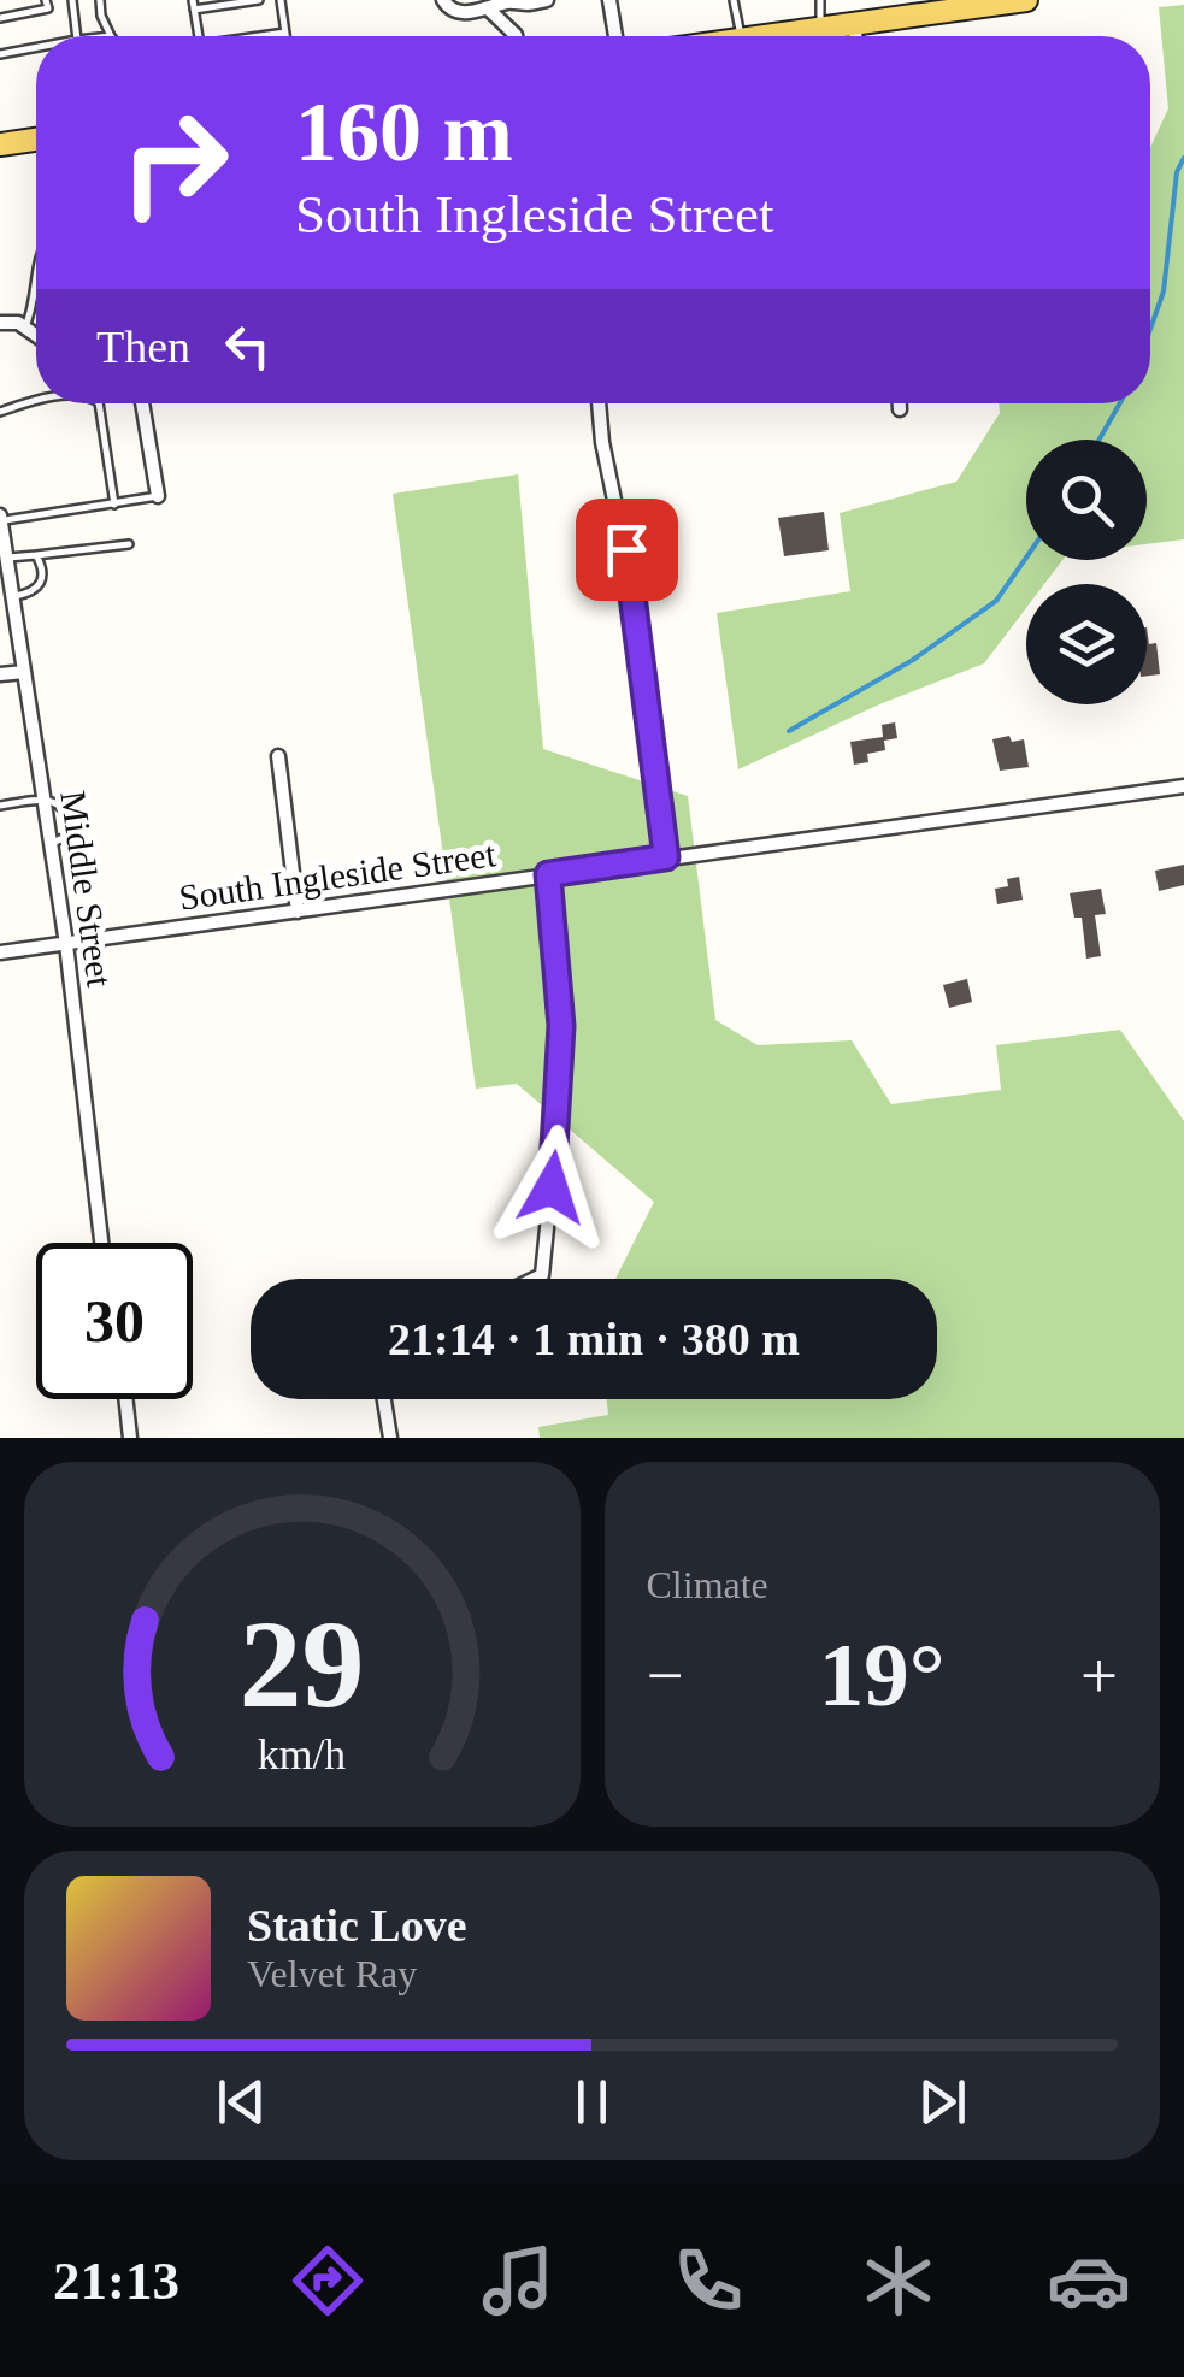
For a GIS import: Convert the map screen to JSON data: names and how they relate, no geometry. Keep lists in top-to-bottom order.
{
  "streets": {
    "street": ["South Ingleside Street", "Middle Street"]
  },
  "crossings": [
    ["South Ingleside Street", "Middle Street"]
  ],
  "page": {
    "turn": ["160 m", "South Ingleside Street"],
    "then": "Then",
    "limit": "30",
    "trip": "21:14 · 1 min · 380 m",
    "tile": "Climate",
    "heat": ["−", "19°", "+"],
    "song": ["Static Love", "Velvet Ray"],
    "tabs": "21:13",
    "gauge": ["29", "km/h"]
  }
}
